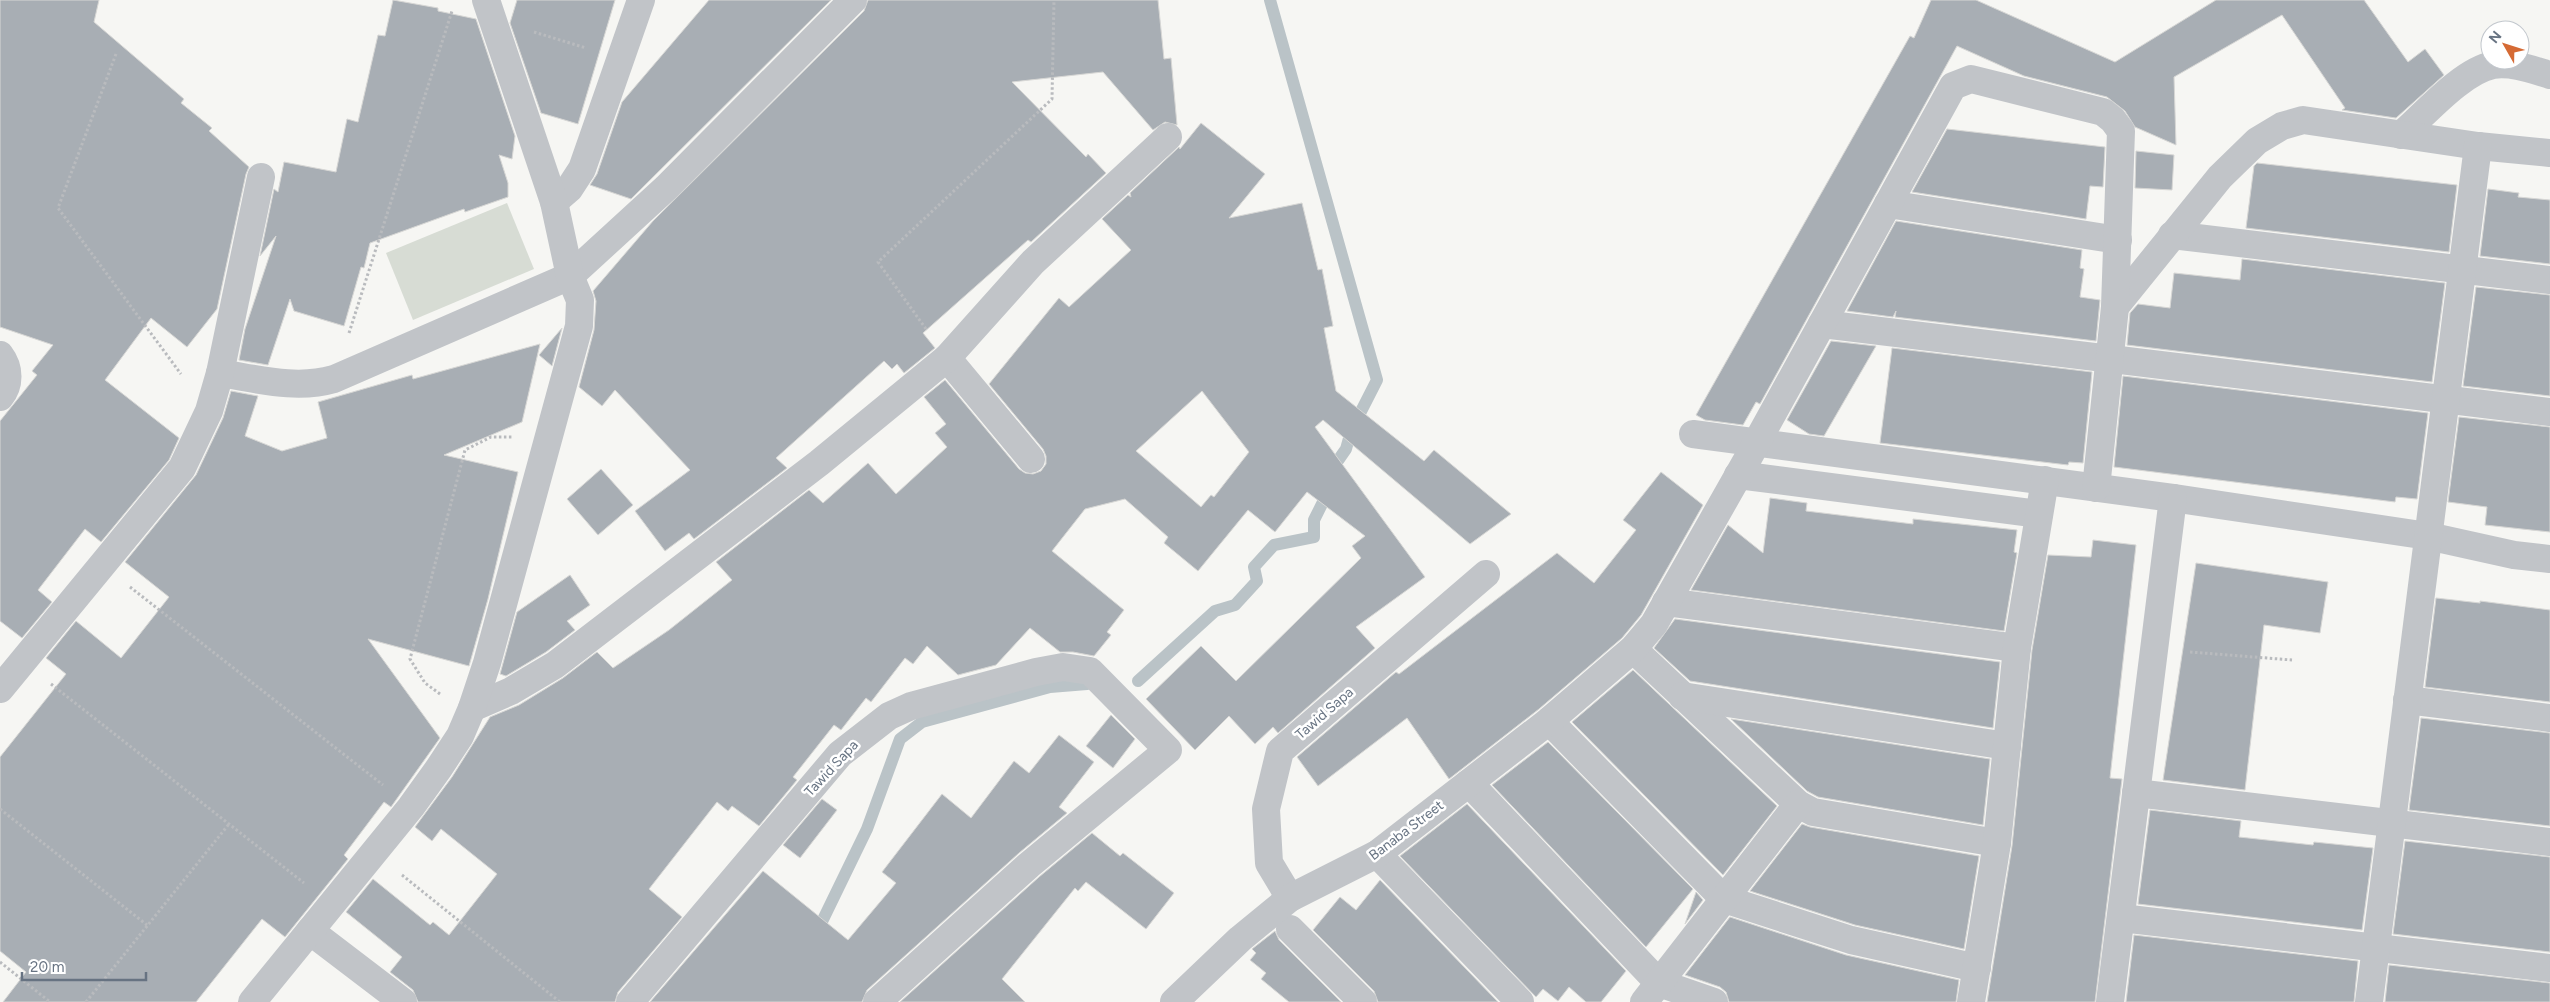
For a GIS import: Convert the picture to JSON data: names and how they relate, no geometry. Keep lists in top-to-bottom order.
{
  "streets": {
    "street": ["Tawid Sapa", "Banaba Street"]
  },
  "crossings": [
    ["Tawid Sapa", "Banaba Street"]
  ],
  "scale_bar": "20 m",
  "north": "top left"
}
